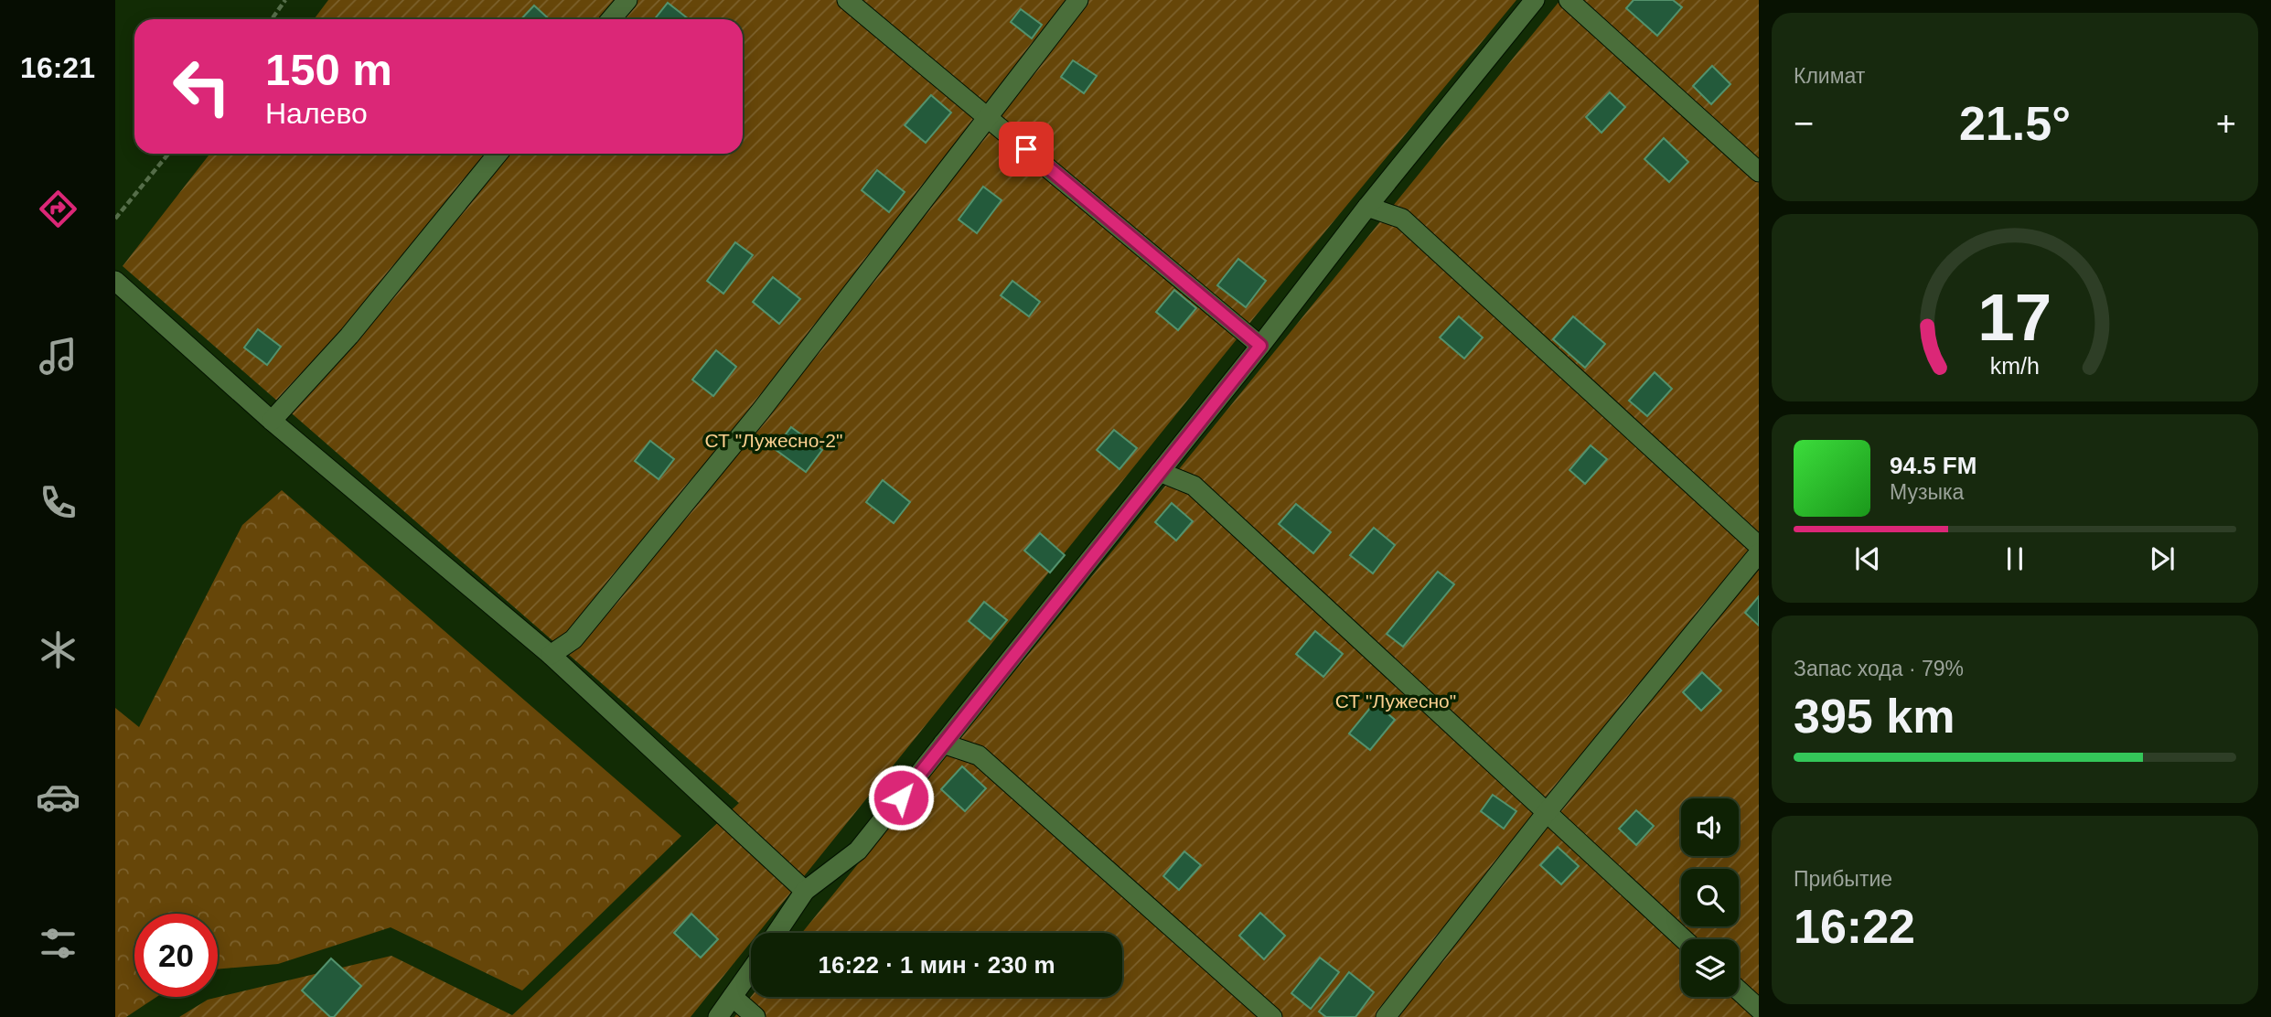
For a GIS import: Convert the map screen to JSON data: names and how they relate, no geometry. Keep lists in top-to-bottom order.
{
  "parks": ["СТ \"Лужесно-2\"", "СТ \"Лужесно\""],
  "page": {
    "tabs": "16:21",
    "tile": [
      "Климат",
      ["Запас хода · 79%", "395 km"],
      ["Прибытие", "16:22"]
    ],
    "turn": ["150 m", "Налево"],
    "heat": ["−", "21.5°", "+"],
    "song": ["94.5 FM", "Музыка"],
    "limit": "20",
    "trip": "16:22 · 1 мин · 230 m",
    "gauge": ["17", "km/h"]
  }
}
